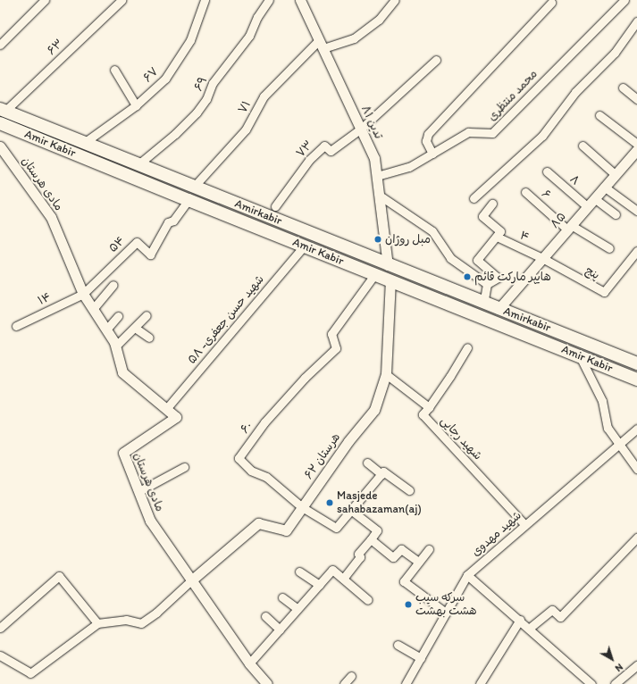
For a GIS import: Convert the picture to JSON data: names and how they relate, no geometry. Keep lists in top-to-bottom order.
{
  "streets": {
    "main road": ["Amir Kabir", "Amirkabir"],
    "street": [
      "۶۳",
      "۶۷",
      "۶۹",
      "محمد منتظری",
      "۷۱",
      "تدین ۸۱",
      "۷۳",
      "۸",
      "مادی هرستان",
      "۶",
      "۸۵",
      "۴",
      "۵۴",
      "پنج",
      "۱۴",
      "شهید حسن جعفری- ۵۸",
      "۶۰",
      "شهید رجایی",
      "هرستان ۶۲",
      "شهید مهدوی"
    ]
  },
  "crossings": [
    ["۶۳", "Amirkabir"],
    ["۶۷", "Amirkabir"],
    ["۶۹", "Amirkabir"],
    ["محمد منتظری", "تدین ۸۱"],
    ["۷۱", "تدین ۸۱"],
    ["۷۱", "Amirkabir"],
    ["تدین ۸۱", "۷۳"],
    ["تدین ۸۱", "Amirkabir"],
    ["Amir Kabir", "۵۴"],
    ["Amir Kabir", "شهید حسن جعفری- ۵۸"],
    ["Amir Kabir", "۶۰"],
    ["Amir Kabir", "هرستان ۶۲"],
    ["۸", "۸۵"],
    ["مادی هرستان", "۵۴"],
    ["مادی هرستان", "۱۴"],
    ["مادی هرستان", "شهید حسن جعفری- ۵۸"],
    ["مادی هرستان", "هرستان ۶۲"],
    ["۶", "۸۵"],
    ["Amirkabir", "۸۵"],
    ["۸۵", "۴"],
    ["۸۵", "پنج"],
    ["۴", "پنج"],
    ["۵۴", "۱۴"],
    ["۶۰", "هرستان ۶۲"],
    ["شهید رجایی", "شهید مهدوی"]
  ],
  "places": [
    "مبل روژان",
    "هایپر مارکت قائم",
    "Masjede sahabazaman(aj)",
    "سرکه سیب هشت بهشت"
  ],
  "north": "bottom right"
}
